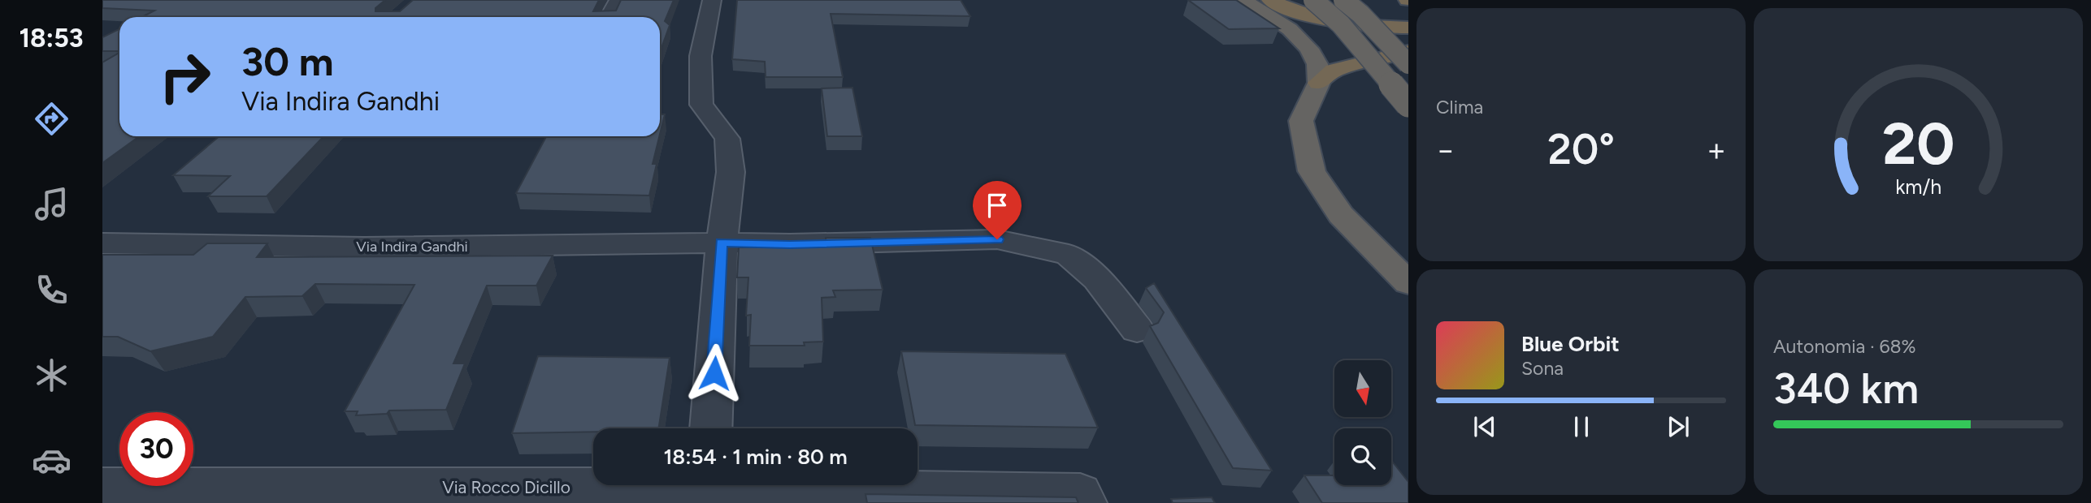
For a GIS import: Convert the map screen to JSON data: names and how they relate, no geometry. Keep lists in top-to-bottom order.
{
  "streets": {
    "street": ["Via Indira Gandhi", "Via Rocco Dicillo"]
  },
  "north": "bottom",
  "page": {
    "tabs": "18:53",
    "tile": [
      "Clima",
      ["Autonomia · 68%", "340 km"]
    ],
    "turn": ["30 m", "Via Indira Gandhi"],
    "heat": ["−", "20°", "+"],
    "song": ["Blue Orbit", "Sona"],
    "limit": "30",
    "trip": "18:54 · 1 min · 80 m",
    "gauge": ["20", "km/h"]
  }
}
